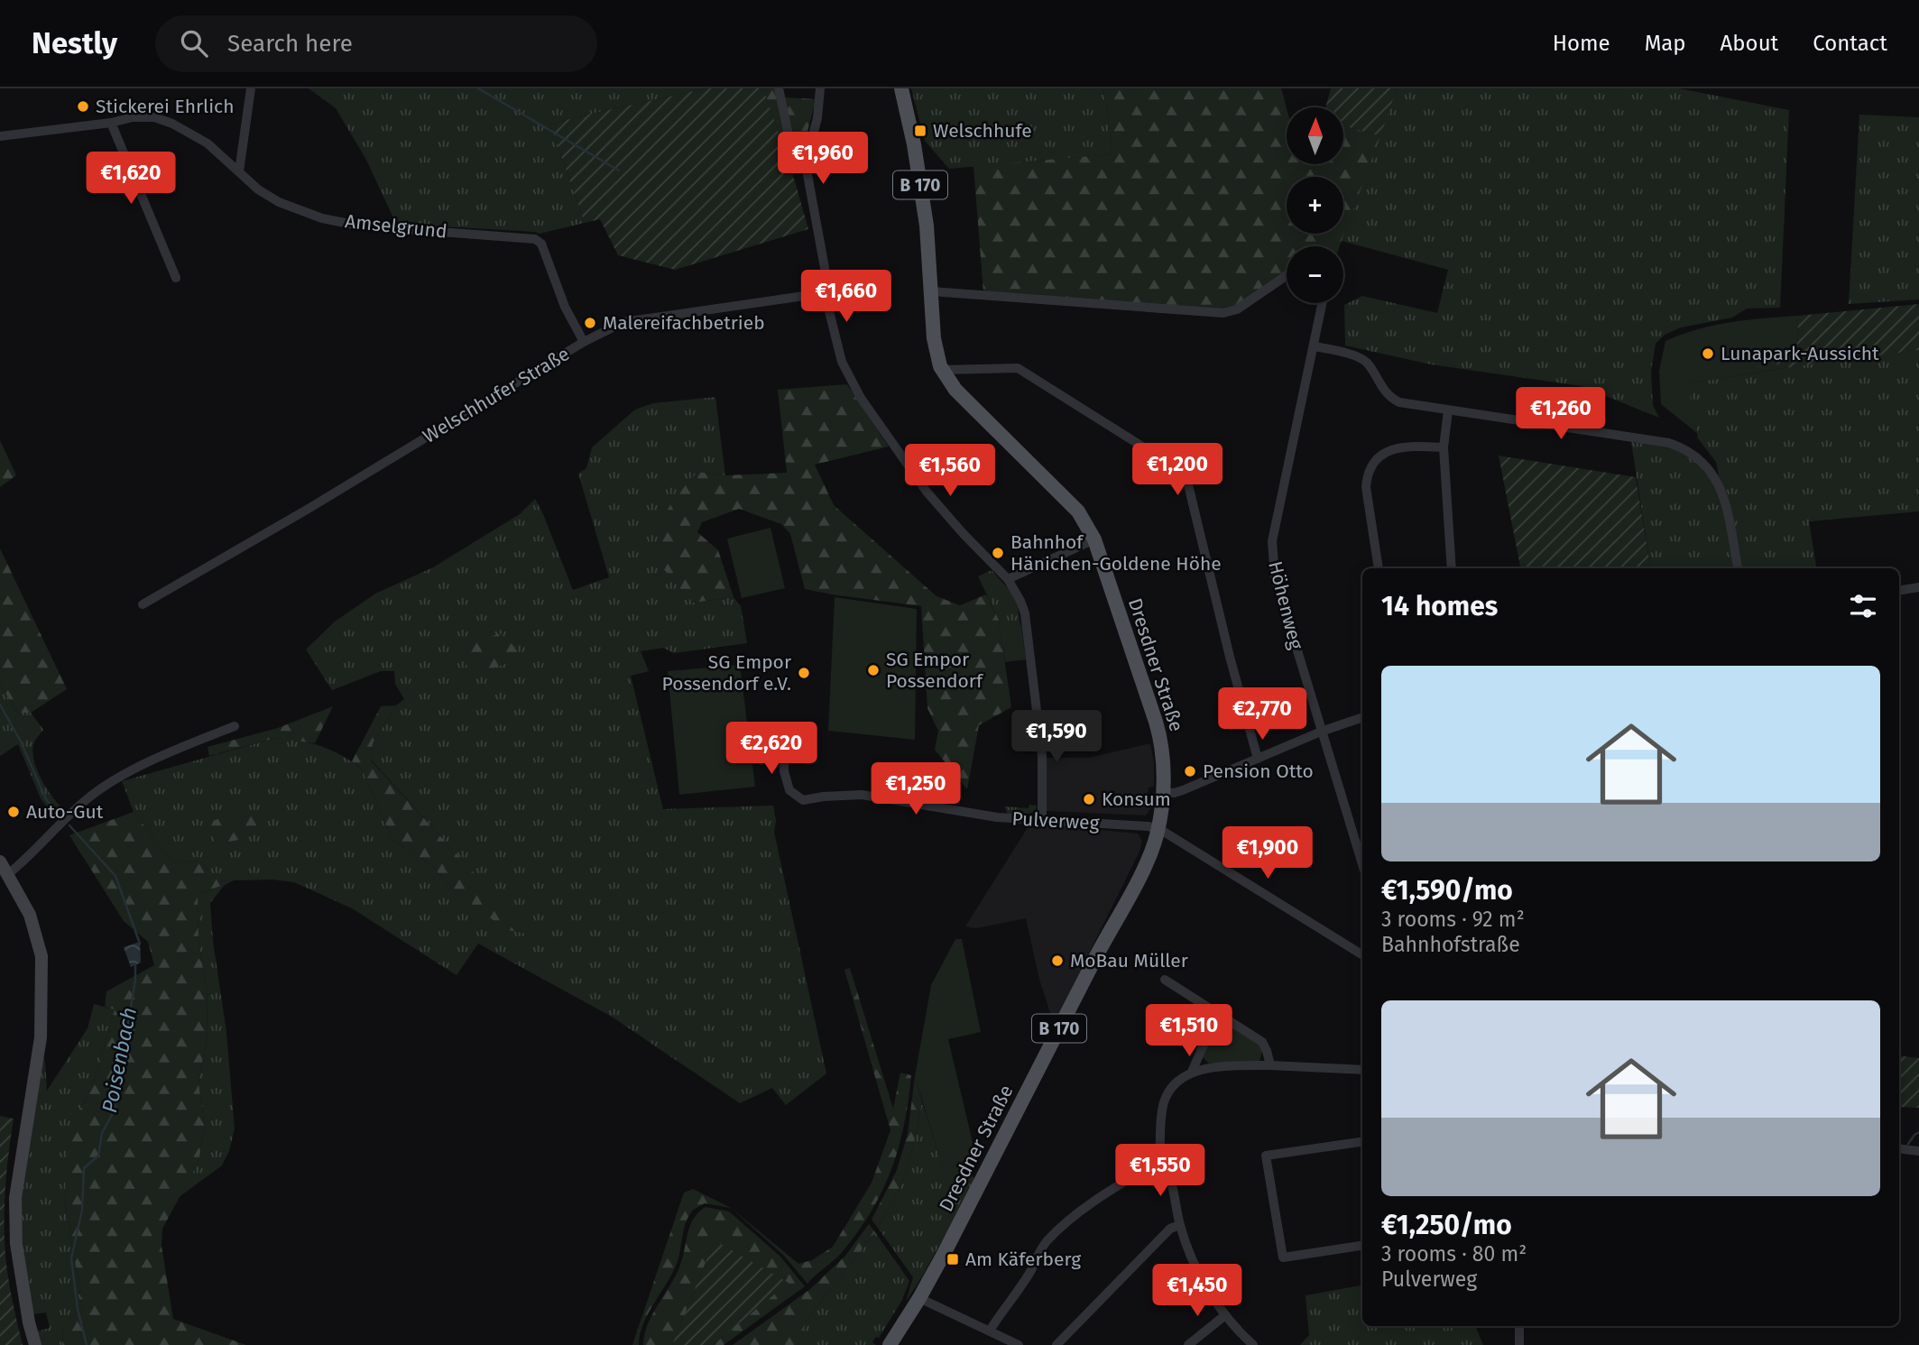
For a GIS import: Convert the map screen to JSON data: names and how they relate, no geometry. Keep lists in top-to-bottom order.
{
  "streets": {
    "main road": ["B 170", "Dresdner Straße"],
    "street": [
      "Amselgrund",
      "Welschhufer Straße",
      "Höhenweg",
      "Pulverweg"
    ]
  },
  "crossings": [
    ["B 170", "Dresdner Straße"],
    ["Amselgrund", "Welschhufer Straße"],
    ["Dresdner Straße", "Pulverweg"]
  ],
  "water": ["Poisenbach"],
  "places": {
    "other": [
      "Stickerei Ehrlich",
      "Malereifachbetrieb",
      "Lunapark-Aussicht",
      "Bahnhof Hänichen-Goldene Höhe",
      "SG Empor Possendorf",
      "SG Empor Possendorf e.V.",
      "Pension Otto",
      "Konsum",
      "Auto-Gut",
      "MoBau Müller"
    ],
    "transit": ["Welschhufe", "Am Käferberg"]
  },
  "north": "top",
  "page": {
    "header": "Nestly",
    "search": "Search here",
    "nav": [
      "Home",
      "Map",
      "About",
      "Contact"
    ],
    "map_buttons": ["+", "−"],
    "price": [
      "€1,960",
      "€1,620",
      "€1,660",
      "€1,260",
      "€1,200",
      "€1,560",
      "€2,770",
      "€1,590",
      "€2,620",
      "€1,250",
      "€1,900",
      "€1,510",
      "€1,550",
      "€1,450"
    ],
    "heading": "14 homes",
    "list": [
      {
        "name": "€1,590/mo",
        "note": "3 rooms · 92 m² · Bahnhofstraße"
      },
      {
        "name": "€1,250/mo",
        "note": "3 rooms · 80 m² · Pulverweg"
      }
    ]
  }
}
